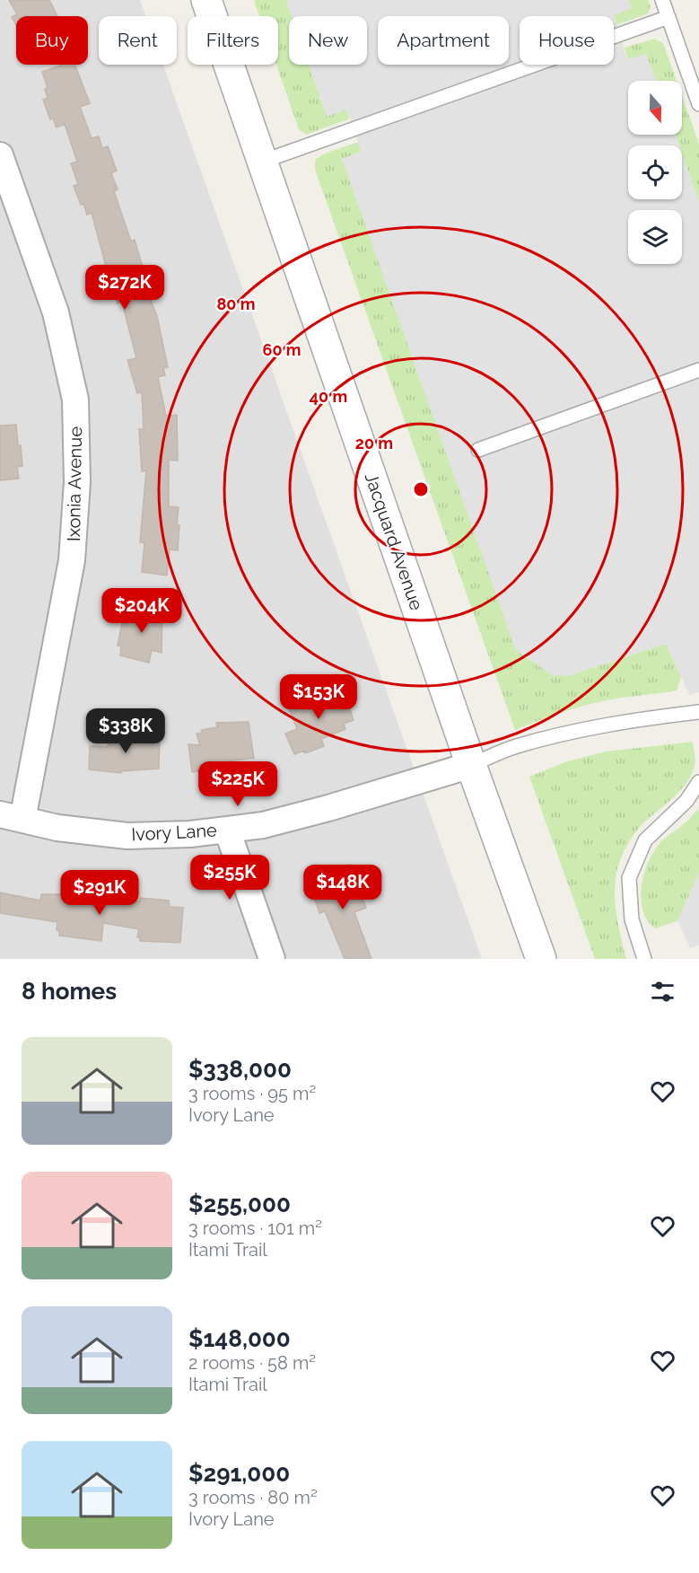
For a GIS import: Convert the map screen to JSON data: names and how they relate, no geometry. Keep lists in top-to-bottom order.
{
  "streets": {
    "street": ["Ixonia Avenue", "Jacquard Avenue", "Ivory Lane"]
  },
  "crossings": [
    ["Ixonia Avenue", "Ivory Lane"],
    ["Jacquard Avenue", "Ivory Lane"]
  ],
  "north": "bottom",
  "page": {
    "chip": [
      "Buy",
      "Rent",
      "Filters",
      "New",
      "Apartment",
      "House"
    ],
    "price": [
      "$272K",
      "$204K",
      "$153K",
      "$338K",
      "$225K",
      "$255K",
      "$148K",
      "$291K"
    ],
    "heading": "8 homes",
    "list": [
      {
        "name": "$338,000",
        "note": "3 rooms · 95 m² · Ivory Lane"
      },
      {
        "name": "$255,000",
        "note": "3 rooms · 101 m² · Itami Trail"
      },
      {
        "name": "$148,000",
        "note": "2 rooms · 58 m² · Itami Trail"
      },
      {
        "name": "$291,000",
        "note": "3 rooms · 80 m² · Ivory Lane"
      }
    ]
  },
  "rings": [
    "80 m",
    "60 m",
    "40 m",
    "20 m"
  ]
}
